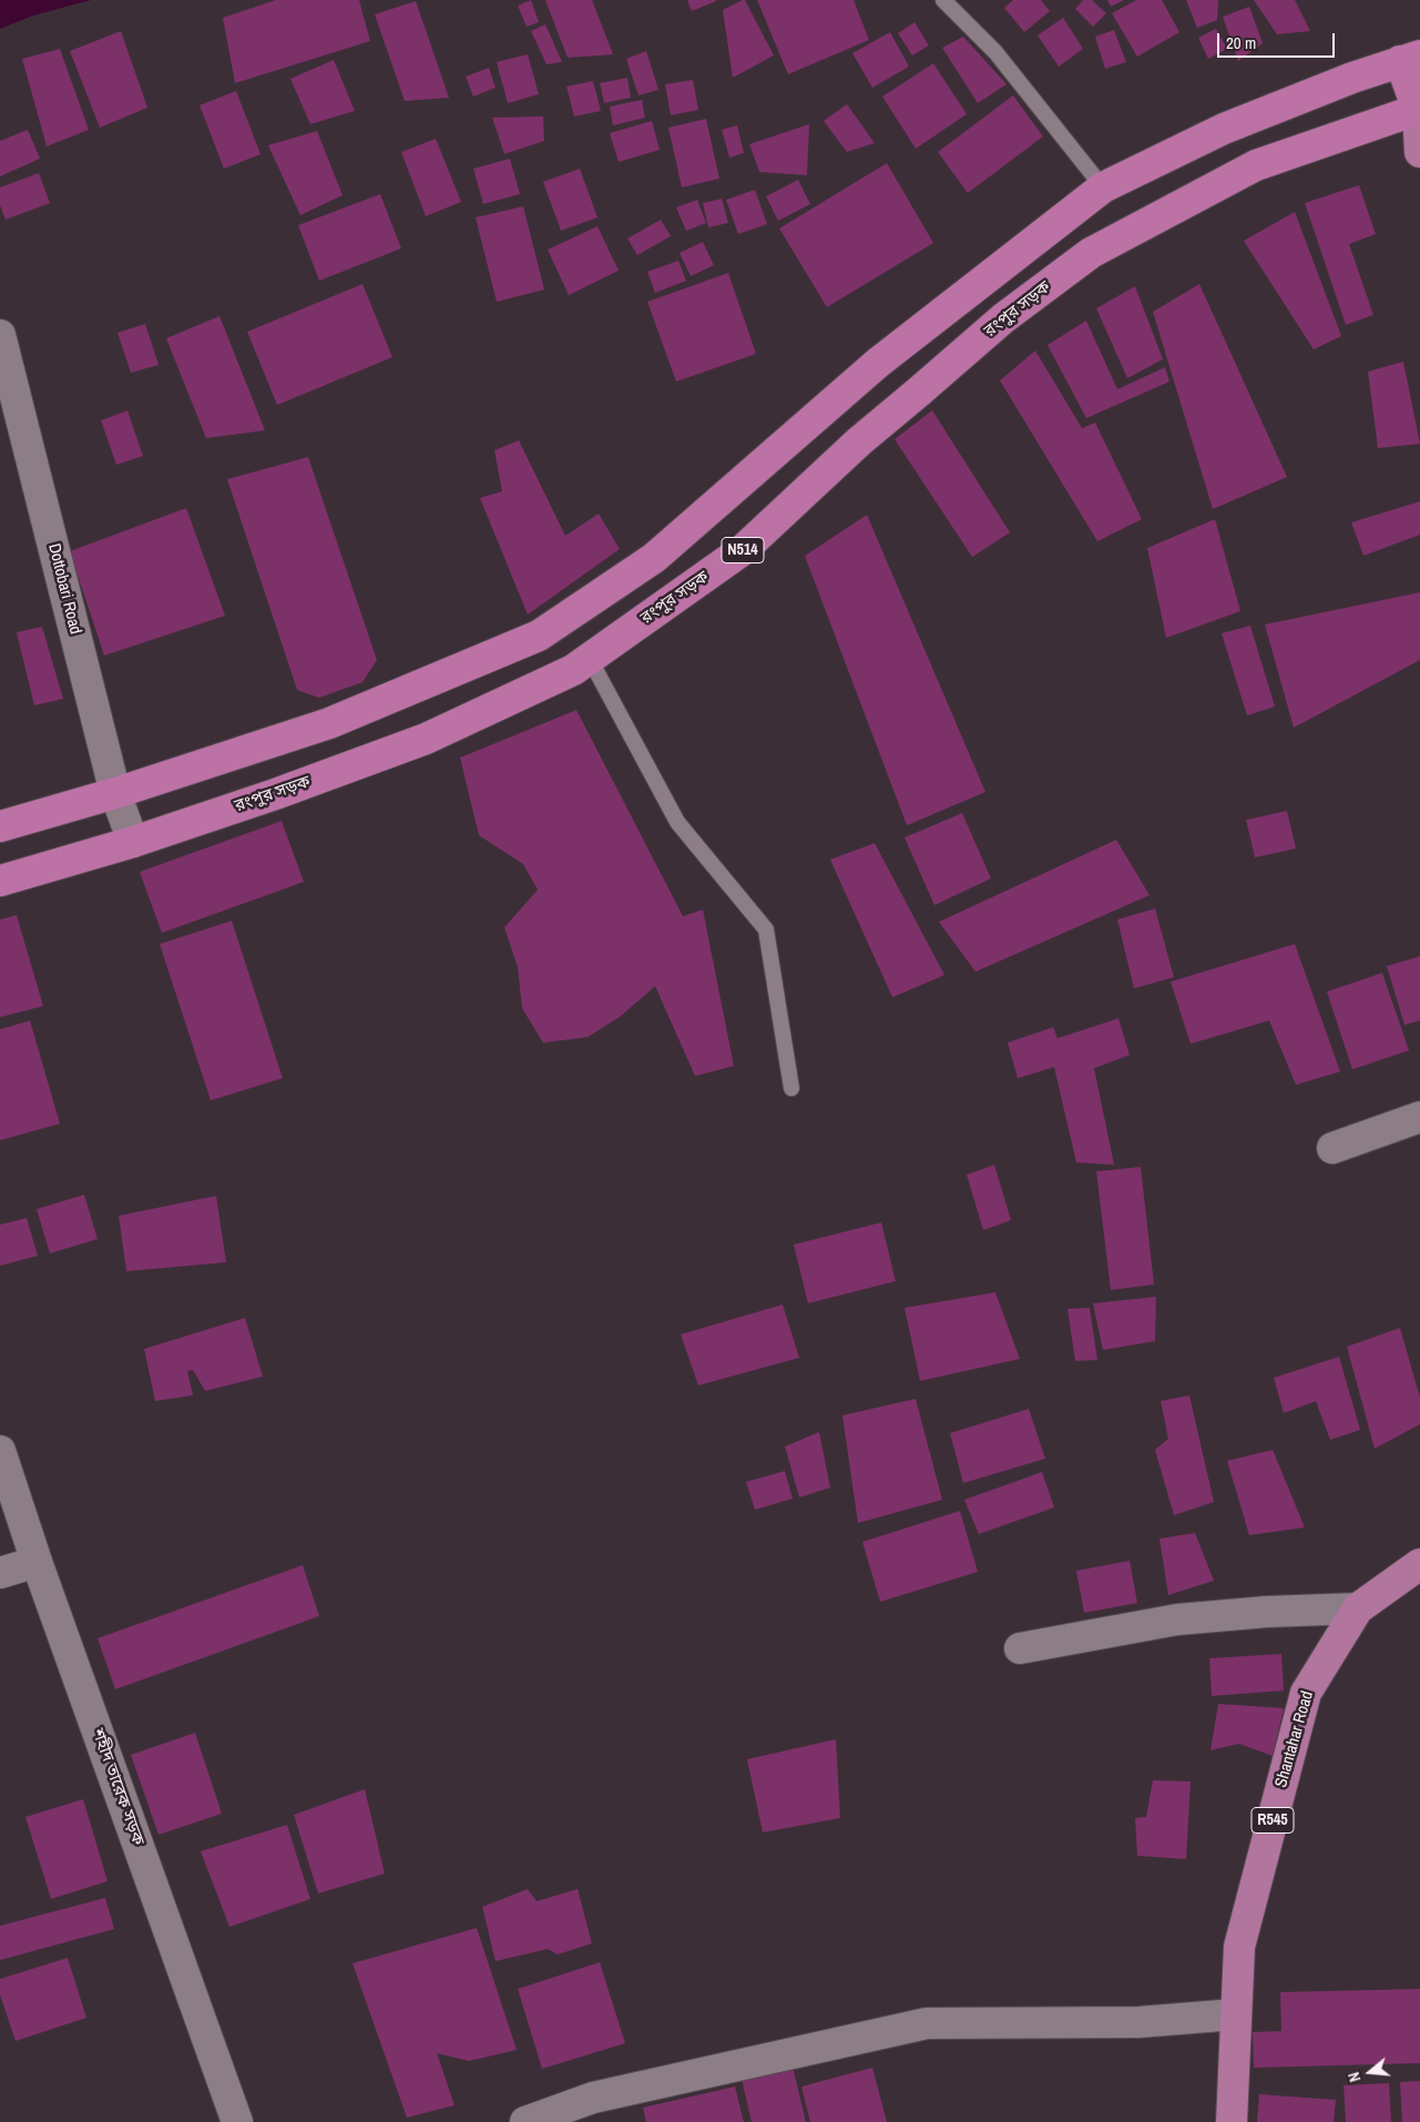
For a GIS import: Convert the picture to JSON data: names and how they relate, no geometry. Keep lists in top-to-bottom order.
{
  "streets": {
    "highway": ["রংপুর সড়ক", "N514"],
    "main road": ["Shantahar Road", "R545"],
    "street": ["Dottobari Road", "শহীদ তারেক সড়ক"]
  },
  "crossings": [
    ["রংপুর সড়ক", "Dottobari Road"]
  ],
  "scale_bar": "20 m",
  "north": "left"
}
